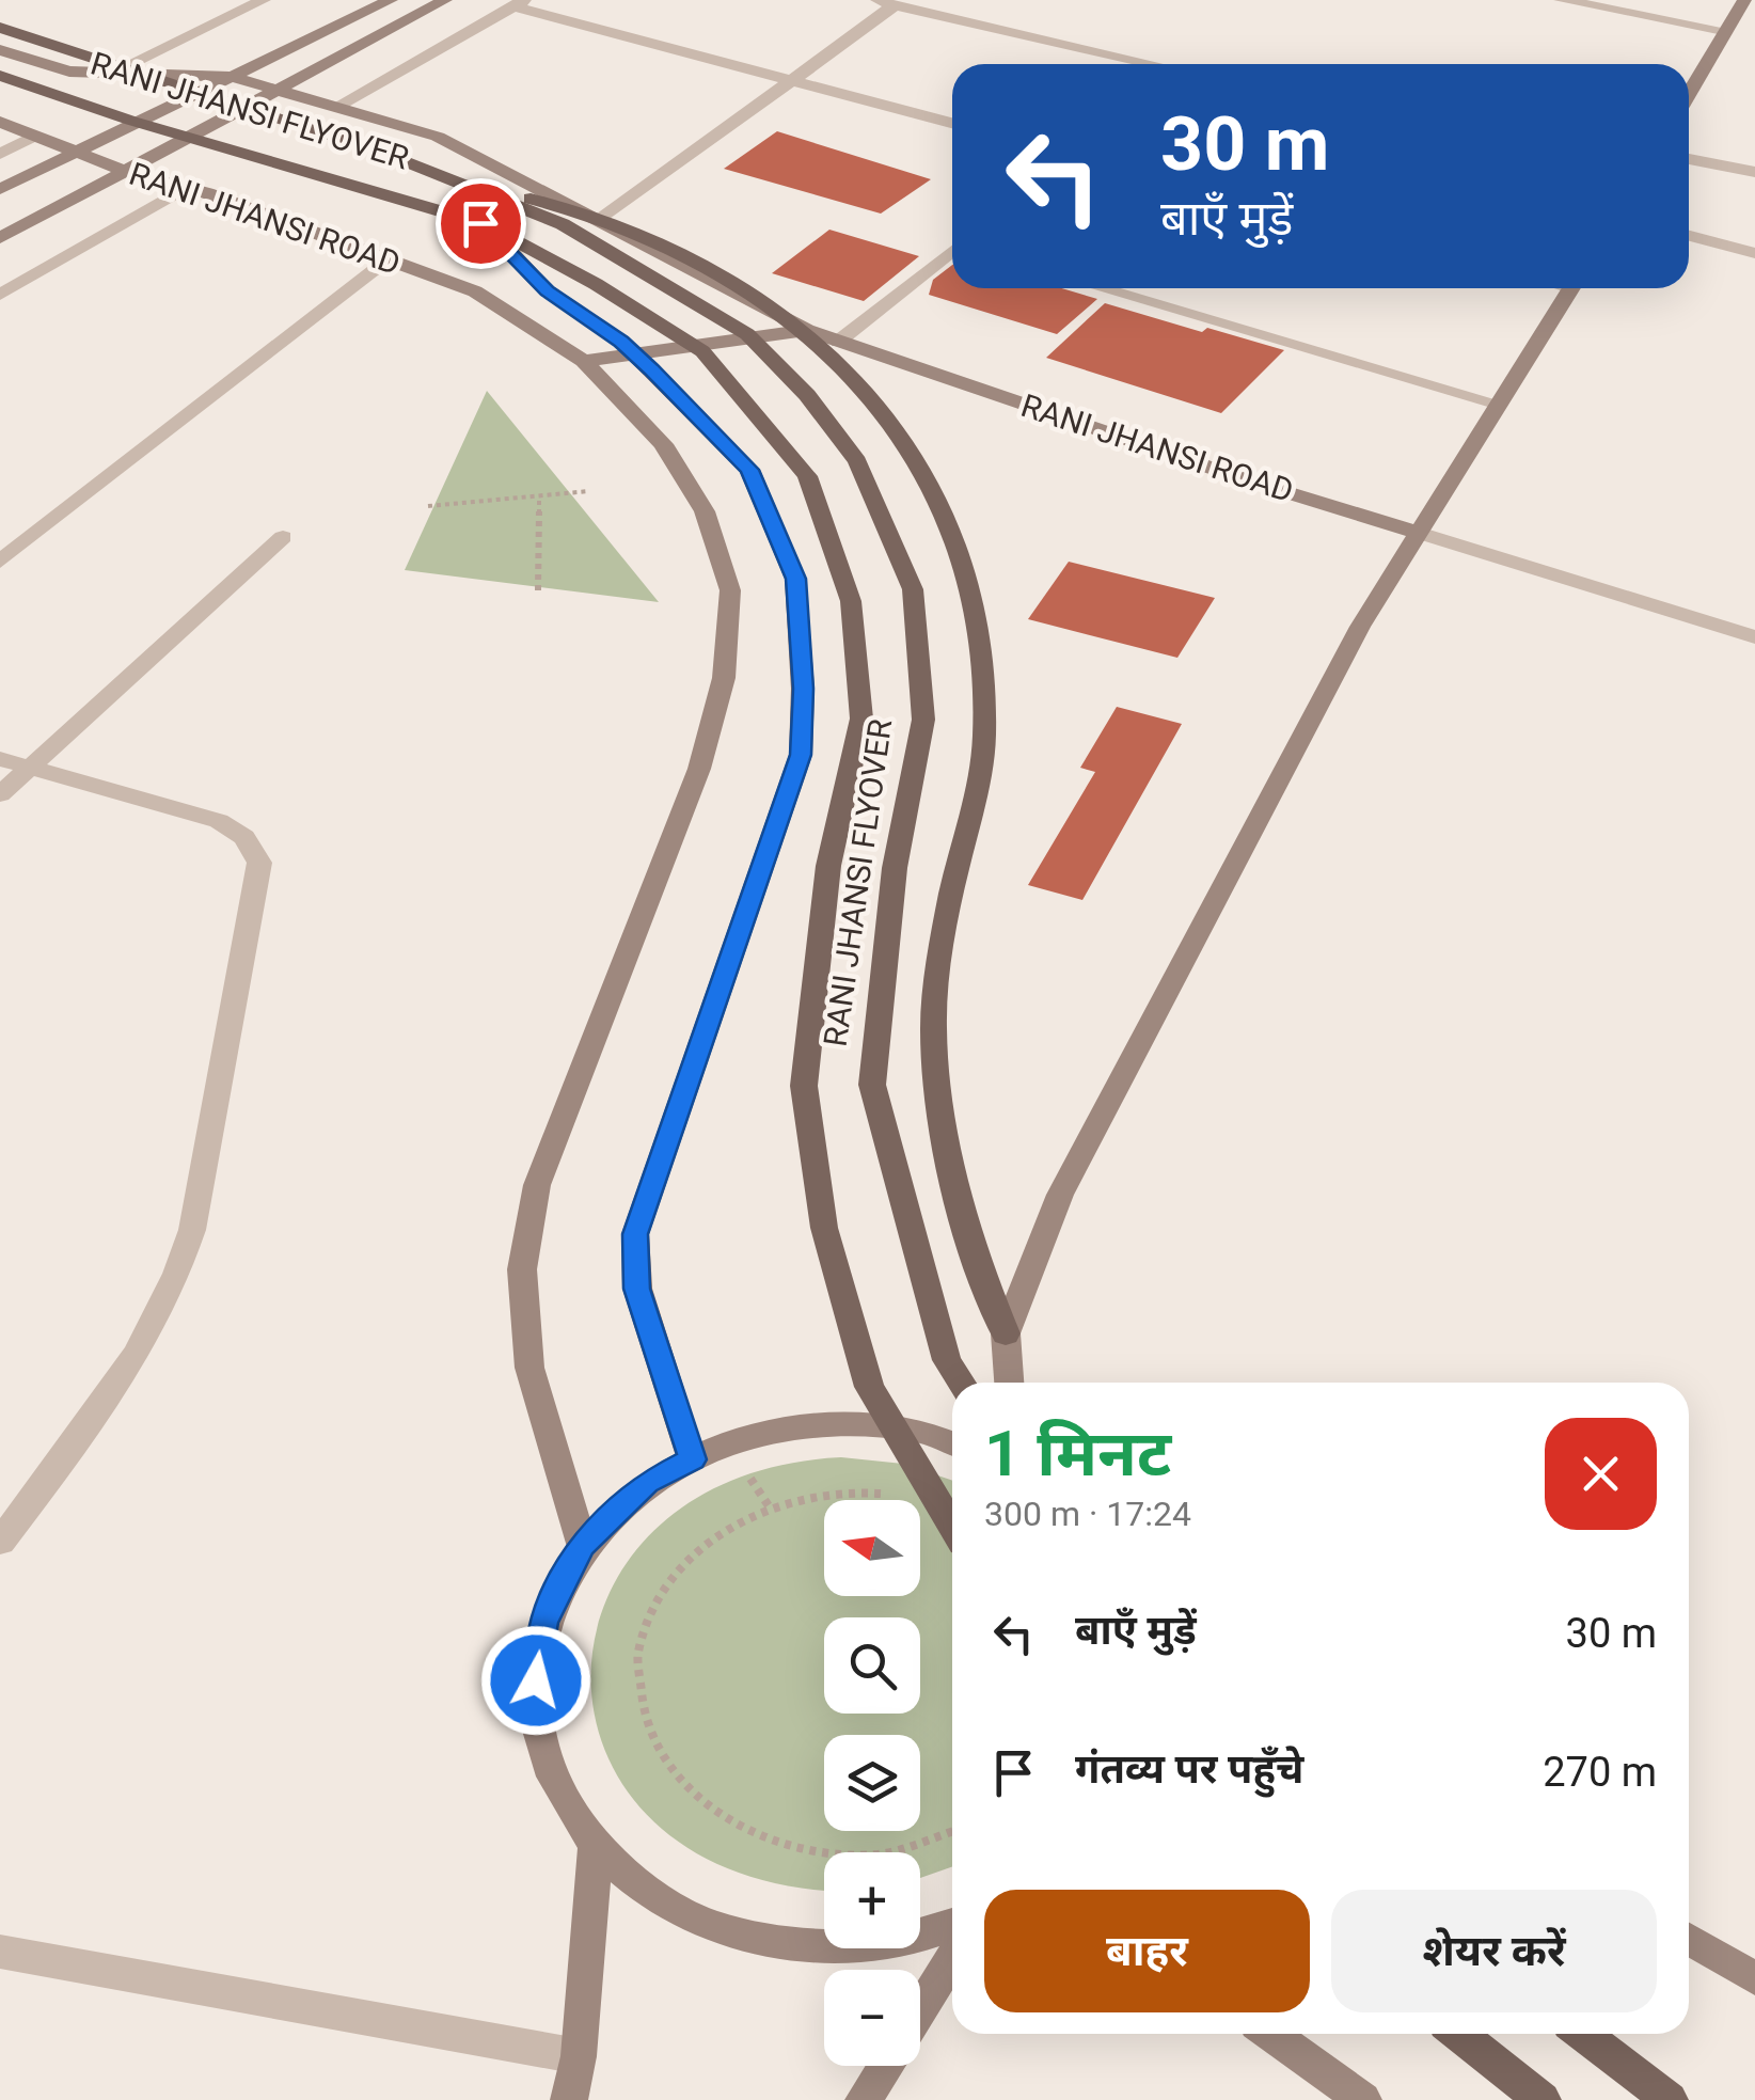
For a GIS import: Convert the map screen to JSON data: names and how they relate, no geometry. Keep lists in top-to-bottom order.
{
  "streets": {
    "main road": ["RANI JHANSI FLYOVER", "RANI JHANSI ROAD"]
  },
  "north": "left",
  "page": {
    "turn": ["30 m", "बाएँ मुड़ें"],
    "heading": ["1 मिनट", "300 m · 17:24"],
    "map_buttons": ["+", "−"],
    "list": [
      {
        "name": "बाएँ मुड़ें",
        "value": "30 m"
      },
      {
        "name": "गंतव्य पर पहुँचे",
        "value": "270 m"
      }
    ],
    "buttons": ["बाहर", "शेयर करें"]
  }
}
